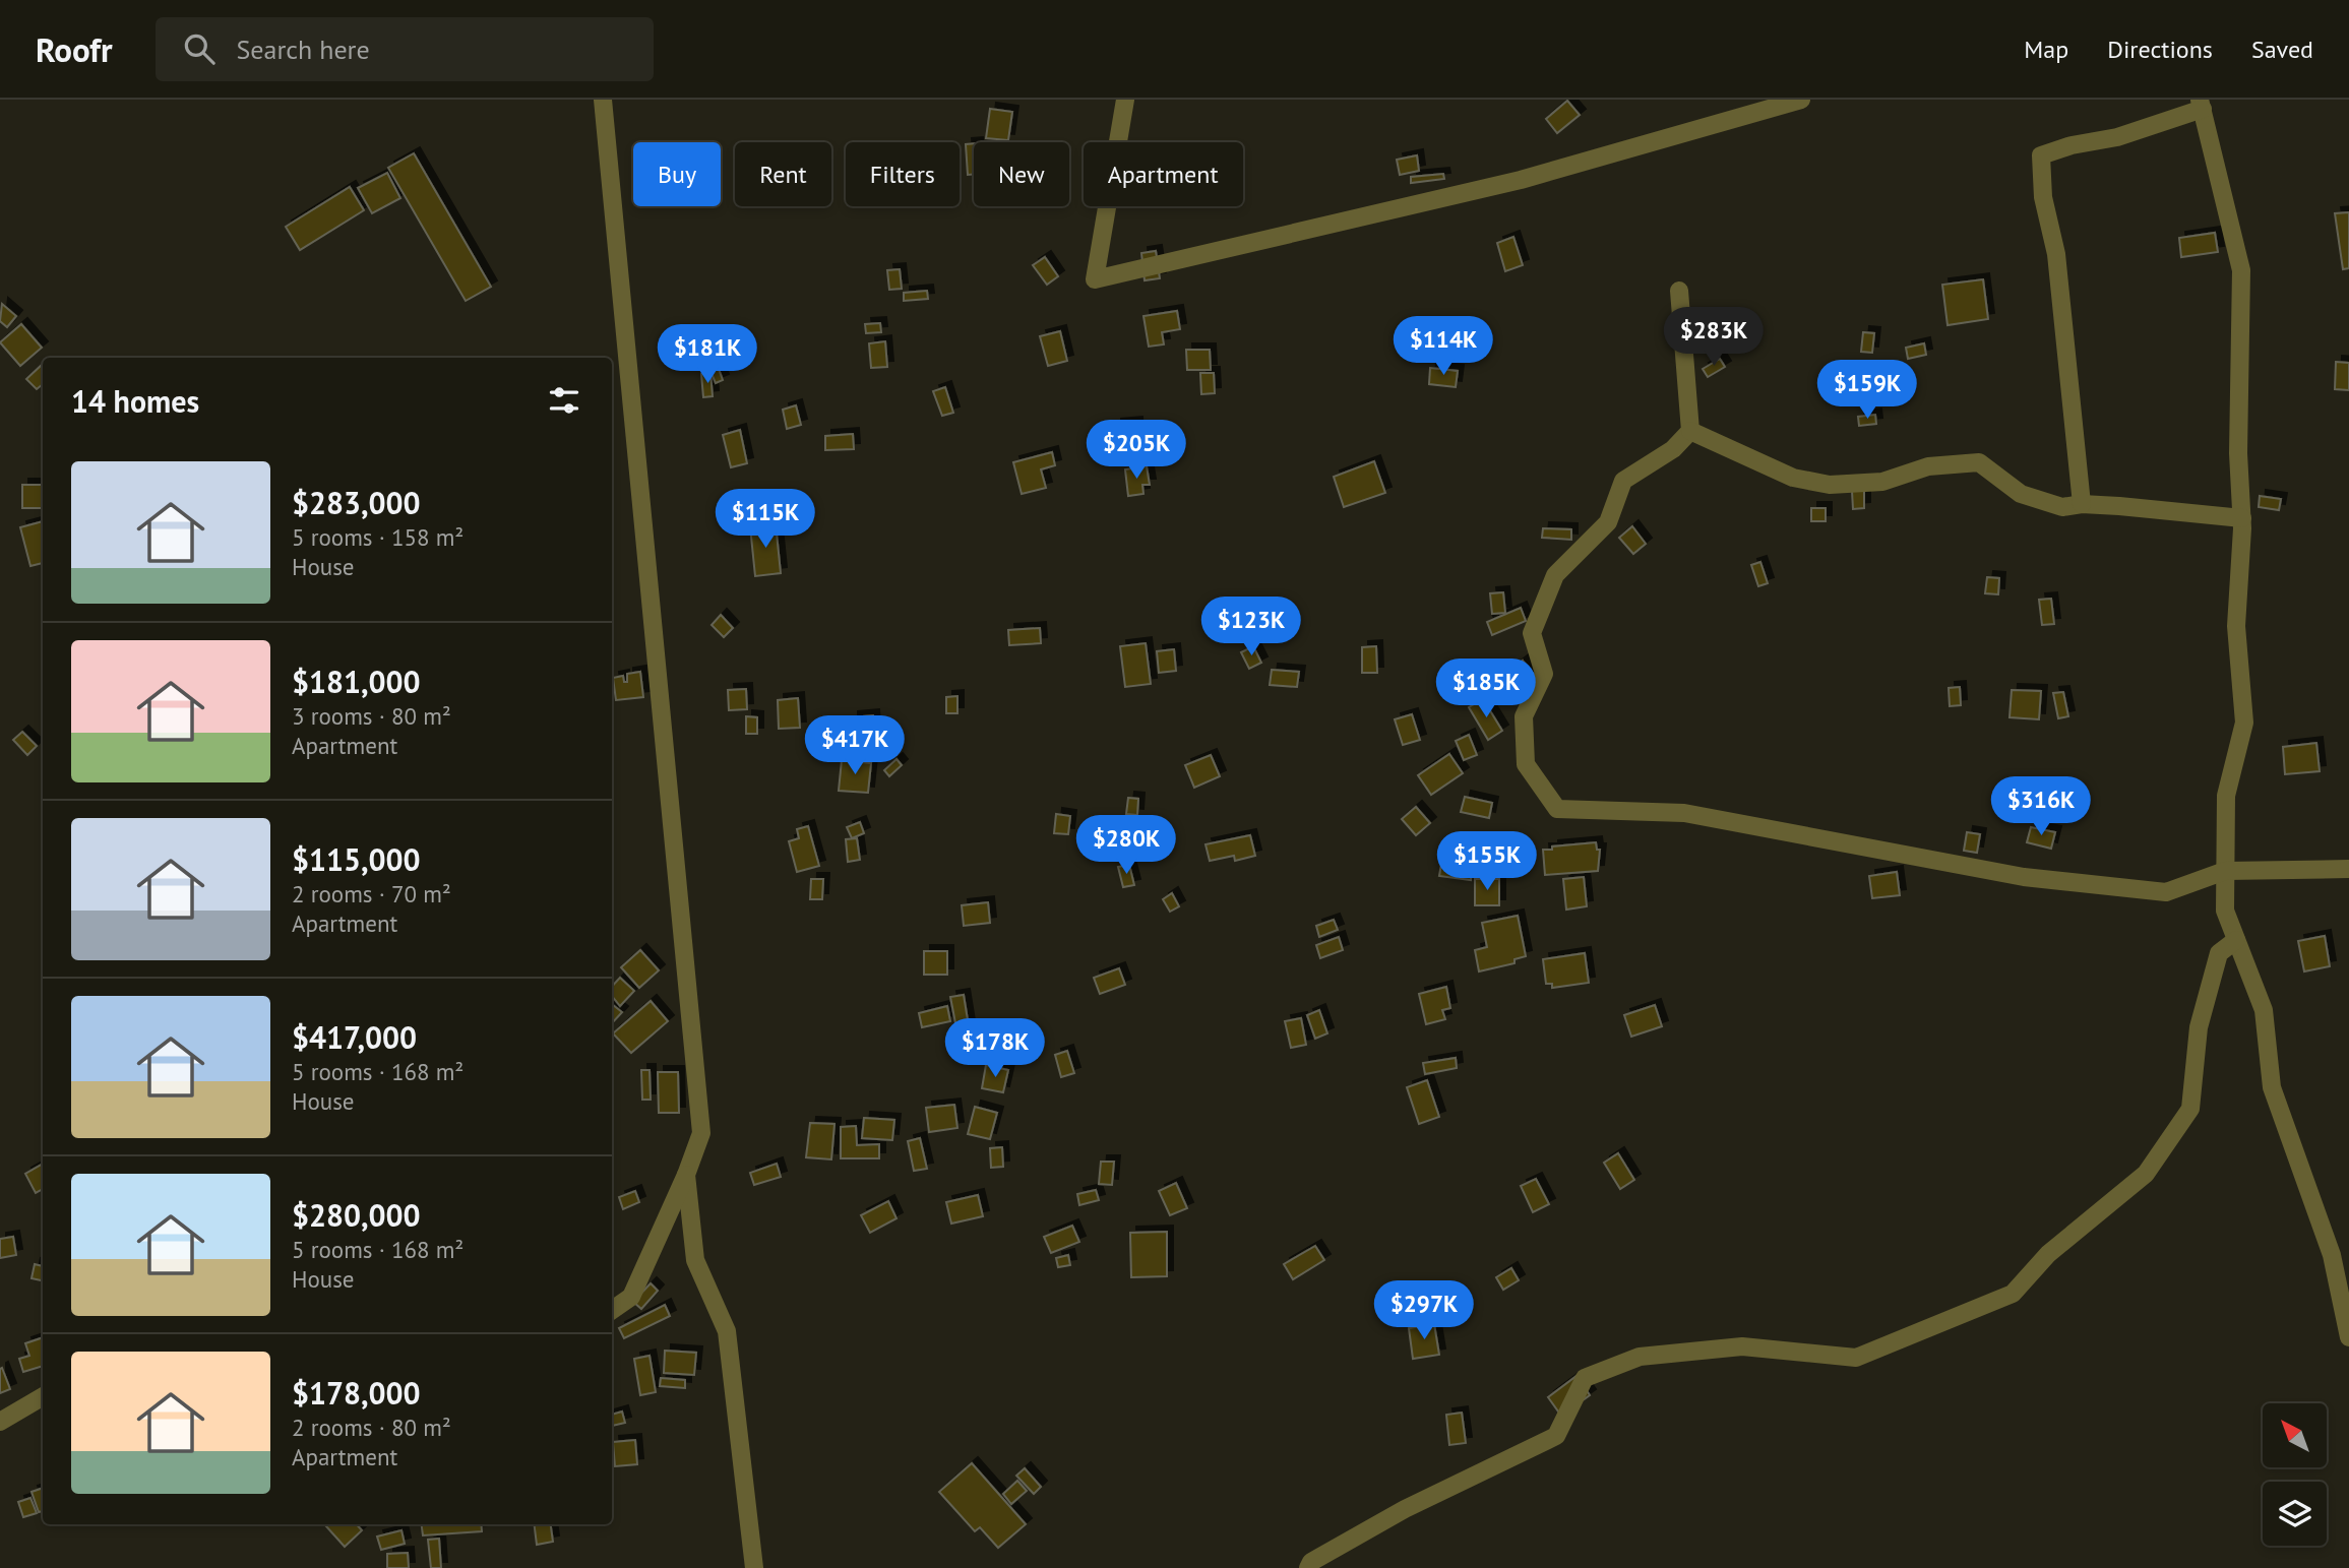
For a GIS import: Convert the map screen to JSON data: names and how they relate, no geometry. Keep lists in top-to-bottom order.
{
  "north": "top left",
  "page": {
    "header": "Roofr",
    "search": "Search here",
    "nav": ["Map", "Directions", "Saved"],
    "chip": [
      "Buy",
      "Rent",
      "Filters",
      "New",
      "Apartment"
    ],
    "price": [
      "$283K",
      "$114K",
      "$181K",
      "$159K",
      "$205K",
      "$115K",
      "$123K",
      "$185K",
      "$417K",
      "$316K",
      "$280K",
      "$155K",
      "$178K",
      "$297K"
    ],
    "heading": "14 homes",
    "list": [
      {
        "name": "$283,000",
        "note": "5 rooms · 158 m² · House"
      },
      {
        "name": "$181,000",
        "note": "3 rooms · 80 m² · Apartment"
      },
      {
        "name": "$115,000",
        "note": "2 rooms · 70 m² · Apartment"
      },
      {
        "name": "$417,000",
        "note": "5 rooms · 168 m² · House"
      },
      {
        "name": "$280,000",
        "note": "5 rooms · 168 m² · House"
      },
      {
        "name": "$178,000",
        "note": "2 rooms · 80 m² · Apartment"
      }
    ]
  }
}
